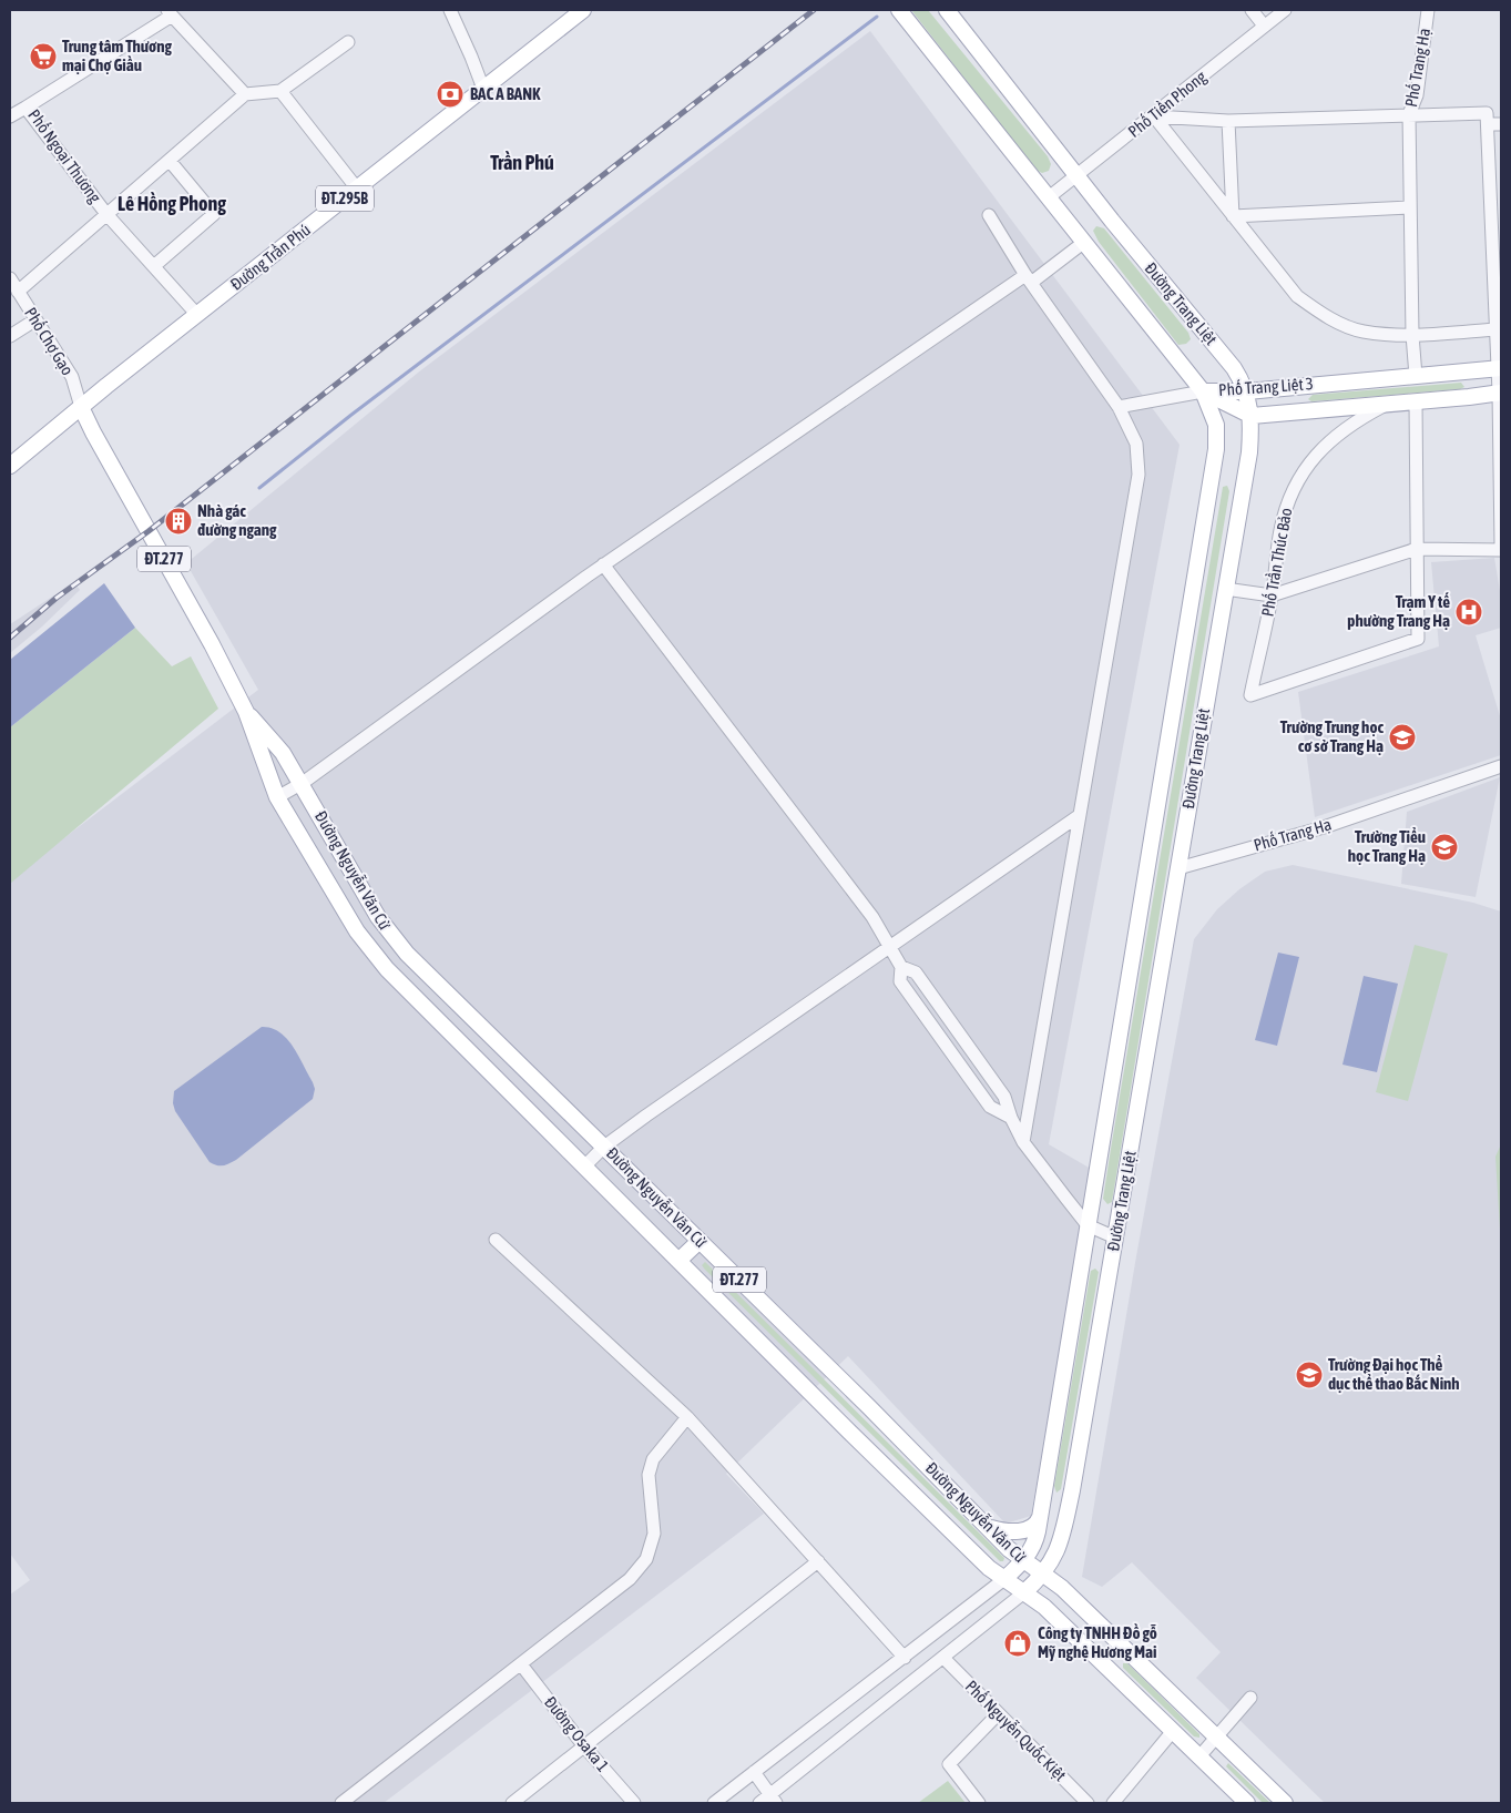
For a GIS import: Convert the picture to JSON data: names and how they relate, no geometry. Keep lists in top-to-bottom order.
{
  "streets": {
    "main road": [
      "ĐT.295B",
      "Đường Trần Phú",
      "Đường Trang Liệt",
      "Phố Trang Liệt 3",
      "ĐT.277",
      "Đường Nguyễn Văn Cừ"
    ],
    "street": [
      "Phố Trang Hạ",
      "Phố Tiền Phong",
      "Phố Ngoại Thương",
      "Phố Chợ Gạo",
      "Phố Trần Thúc Bảo",
      "Phố Nguyễn Quốc Kiệt",
      "Đường Osaka 1"
    ]
  },
  "crossings": [
    ["Phố Trang Hạ", "Đường Trang Liệt"],
    ["Phố Tiền Phong", "Đường Trang Liệt"],
    ["Phố Ngoại Thương", "Đường Trần Phú"],
    ["Đường Trần Phú", "Phố Chợ Gạo"],
    ["Đường Trần Phú", "Đường Nguyễn Văn Cừ"],
    ["Đường Trang Liệt", "Phố Trang Liệt 3"],
    ["Đường Trang Liệt", "Đường Nguyễn Văn Cừ"],
    ["Phố Chợ Gạo", "Đường Nguyễn Văn Cừ"],
    ["Phố Trang Liệt 3", "Phố Trần Thúc Bảo"]
  ],
  "districts": ["Trần Phú", "Lê Hồng Phong"],
  "places": {
    "supermarket": ["Trung tâm Thương mại Chợ Giầu"],
    "bank": ["BAC A BANK"],
    "building": ["Nhà gác đường ngang"],
    "hospital": ["Trạm Y tế phường Trang Hạ"],
    "school or university": ["Trường Trung học cơ sở Trang Hạ", "Trường Tiểu học Trang Hạ", "Trường Đại học Thể dục thể thao Bắc Ninh"],
    "shop": ["Công ty TNHH Đồ gỗ Mỹ nghệ Hương Mai"]
  }
}
